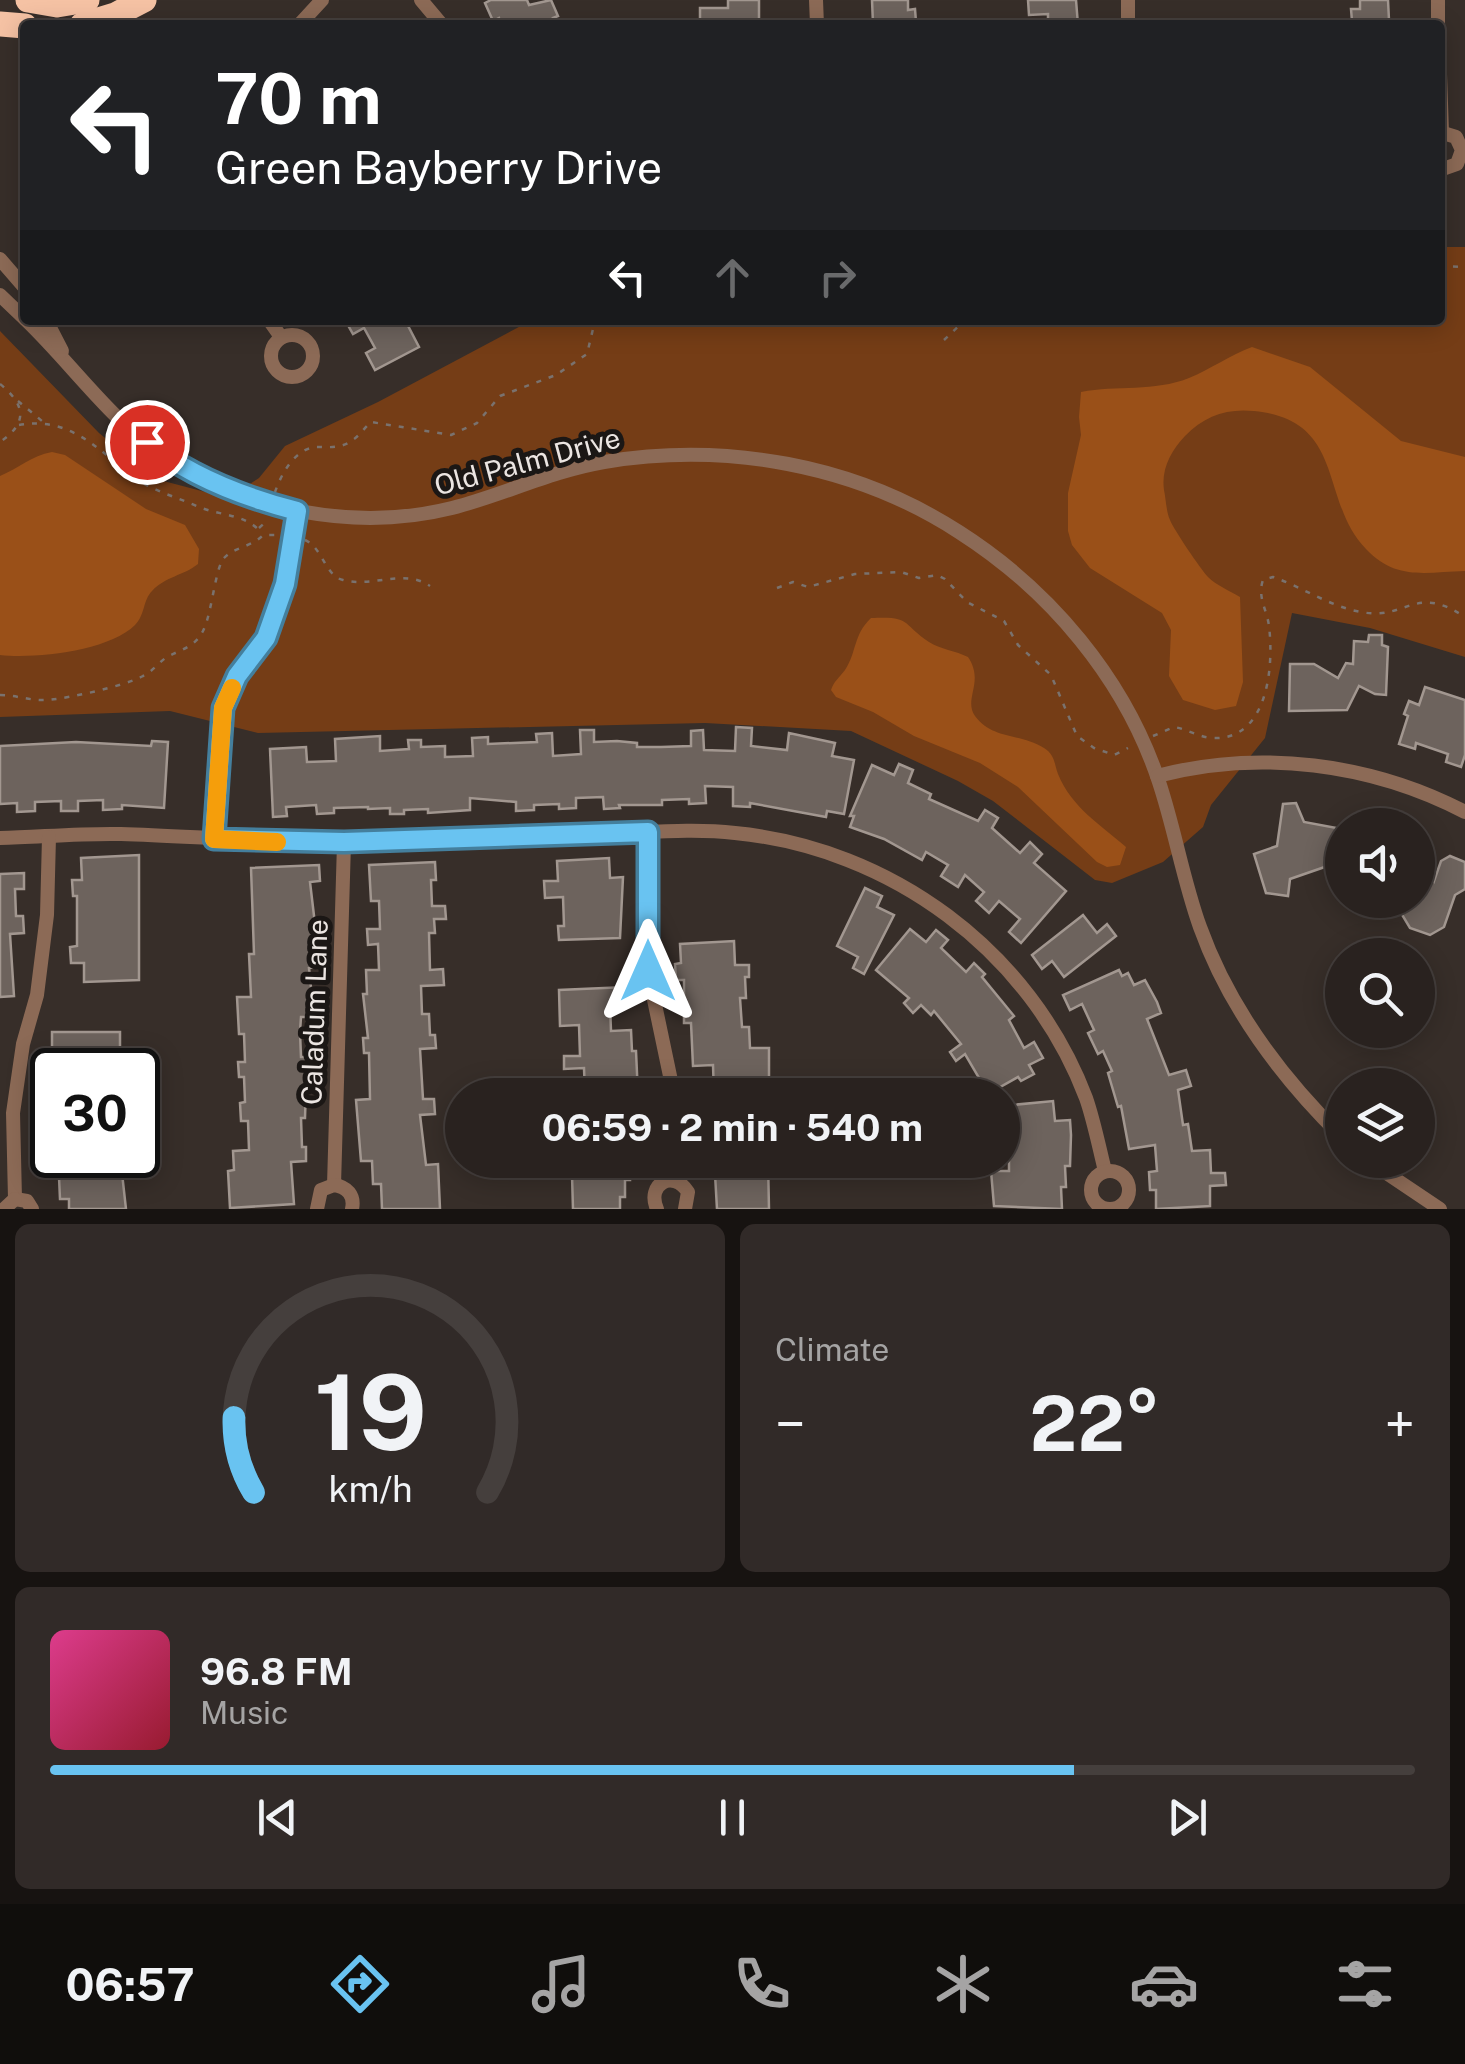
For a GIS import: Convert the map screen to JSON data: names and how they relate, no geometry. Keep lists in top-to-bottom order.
{
  "streets": {
    "street": ["Old Palm Drive", "Caladum Lane"]
  },
  "page": {
    "turn": ["70 m", "Green Bayberry Drive"],
    "limit": "30",
    "trip": "06:59 · 2 min · 540 m",
    "tile": "Climate",
    "heat": ["−", "22°", "+"],
    "song": ["96.8 FM", "Music"],
    "tabs": "06:57",
    "gauge": ["19", "km/h"]
  }
}
